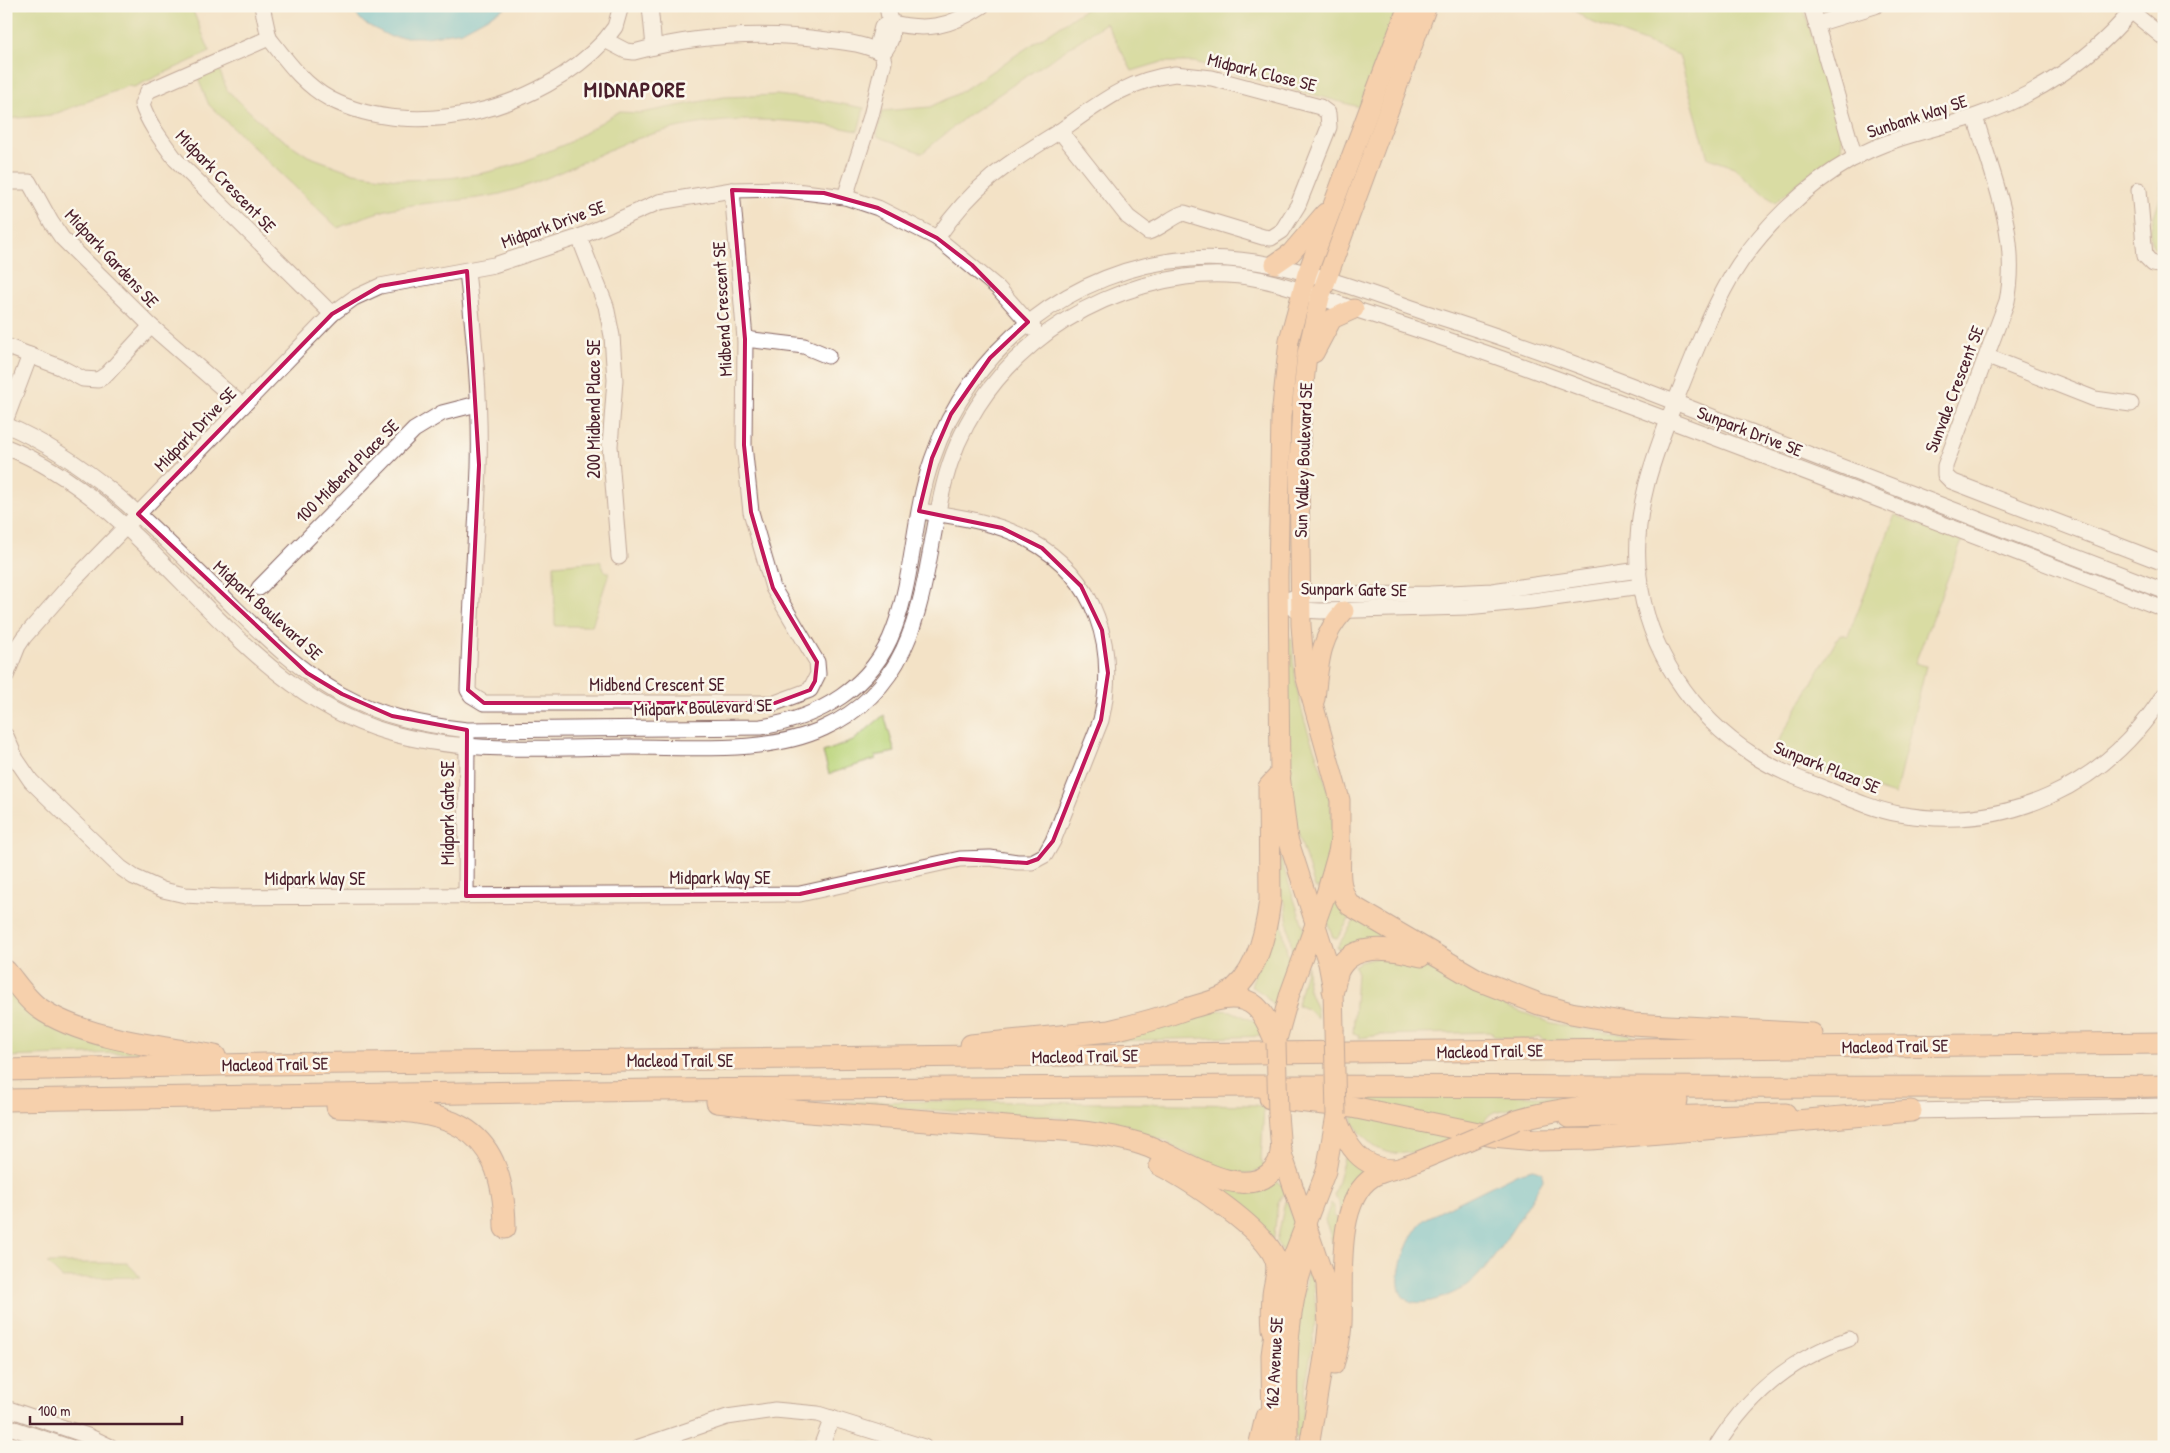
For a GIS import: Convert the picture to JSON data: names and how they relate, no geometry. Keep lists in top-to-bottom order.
{
  "streets": {
    "highway": ["Macleod Trail SE"],
    "main road": ["Sun Valley Boulevard SE", "162 Avenue SE"],
    "street": [
      "Midpark Close SE",
      "Sunbank Way SE",
      "Midpark Crescent SE",
      "Midpark Drive SE",
      "Midpark Gardens SE",
      "Midbend Crescent SE",
      "Sunvale Crescent SE",
      "200 Midbend Place SE",
      "Sunpark Drive SE",
      "100 Midbend Place SE",
      "Sunpark Gate SE",
      "Midpark Boulevard SE",
      "Sunpark Plaza SE",
      "Midpark Gate SE",
      "Midpark Way SE"
    ]
  },
  "crossings": [
    ["Midpark Close SE", "Midpark Drive SE"],
    ["Sunbank Way SE", "Sunvale Crescent SE"],
    ["Sunbank Way SE", "Sunpark Drive SE"],
    ["Sunbank Way SE", "Sunpark Plaza SE"],
    ["Midpark Crescent SE", "Midpark Drive SE"],
    ["Midpark Drive SE", "Midpark Gardens SE"],
    ["Midpark Drive SE", "Midbend Crescent SE"],
    ["Midpark Drive SE", "200 Midbend Place SE"],
    ["Midpark Drive SE", "Midpark Boulevard SE"],
    ["Midbend Crescent SE", "100 Midbend Place SE"],
    ["Sunpark Drive SE", "Sun Valley Boulevard SE"],
    ["Sunpark Drive SE", "Midpark Boulevard SE"],
    ["Sunpark Drive SE", "Sunpark Plaza SE"],
    ["Sun Valley Boulevard SE", "Sunpark Gate SE"],
    ["Sun Valley Boulevard SE", "Midpark Boulevard SE"],
    ["Sun Valley Boulevard SE", "162 Avenue SE"],
    ["Sunpark Gate SE", "Sunpark Plaza SE"],
    ["Midpark Boulevard SE", "Midpark Gate SE"],
    ["Midpark Boulevard SE", "Midpark Way SE"],
    ["Midpark Gate SE", "Midpark Way SE"]
  ],
  "districts": ["MIDNAPORE"],
  "scale_bar": "100 m"
}
